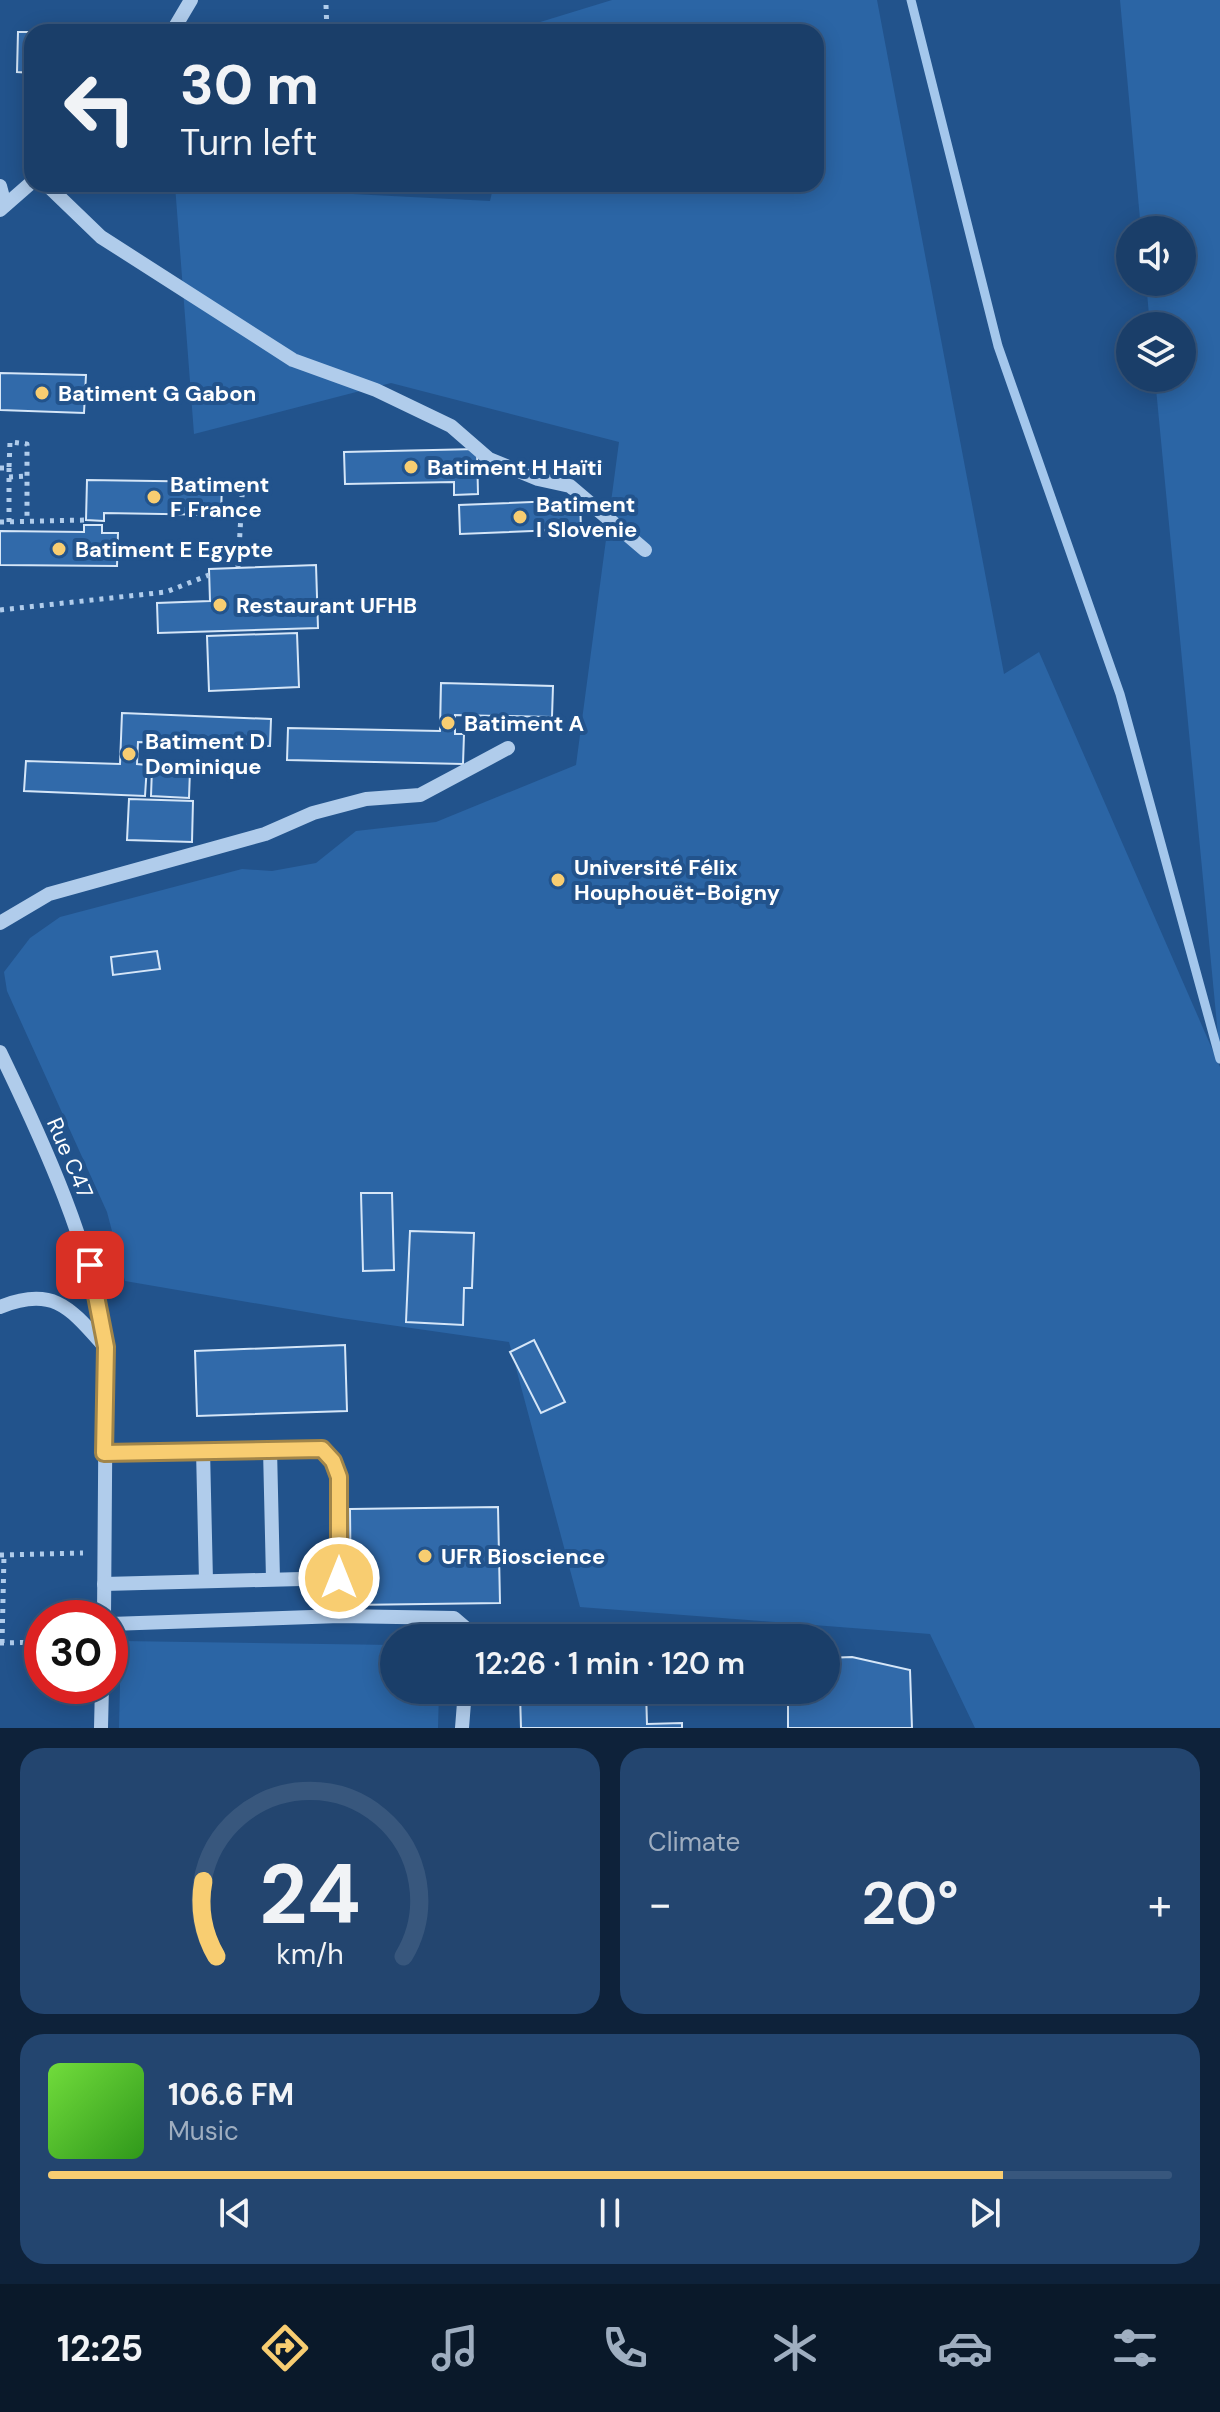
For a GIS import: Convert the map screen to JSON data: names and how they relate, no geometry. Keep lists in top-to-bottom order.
{
  "streets": {
    "street": ["Rue C47"]
  },
  "places": [
    "Batiment G Gabon",
    "Batiment H Haïti",
    "Batiment F France",
    "Batiment I Slovenie",
    "Batiment E Egypte",
    "Restaurant UFHB",
    "Batiment A",
    "Batiment D Dominique",
    "Université Félix Houphouët-Boigny",
    "UFR Bioscience"
  ],
  "page": {
    "turn": ["30 m", "Turn left"],
    "limit": "30",
    "trip": "12:26 · 1 min · 120 m",
    "tile": "Climate",
    "heat": ["−", "20°", "+"],
    "song": ["106.6 FM", "Music"],
    "tabs": "12:25",
    "gauge": ["24", "km/h"]
  }
}
